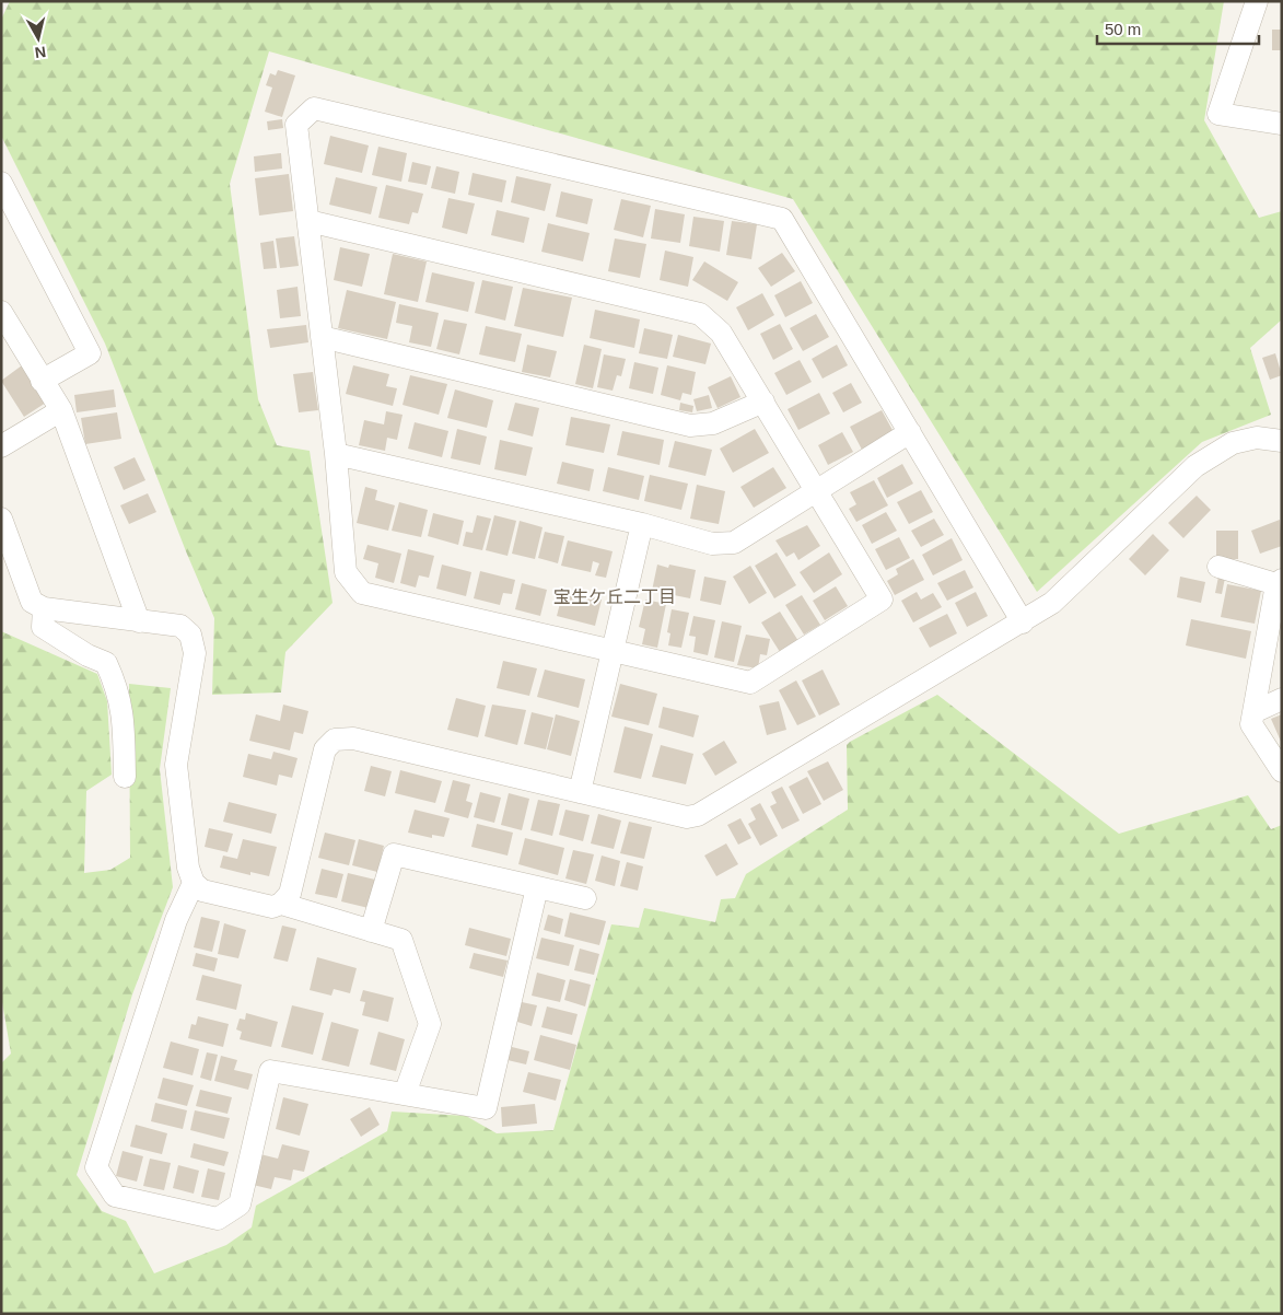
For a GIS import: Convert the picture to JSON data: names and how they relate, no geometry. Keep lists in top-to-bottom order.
{
  "districts": ["宝生ケ丘二丁目"],
  "scale_bar": "50 m",
  "north": "bottom"
}
